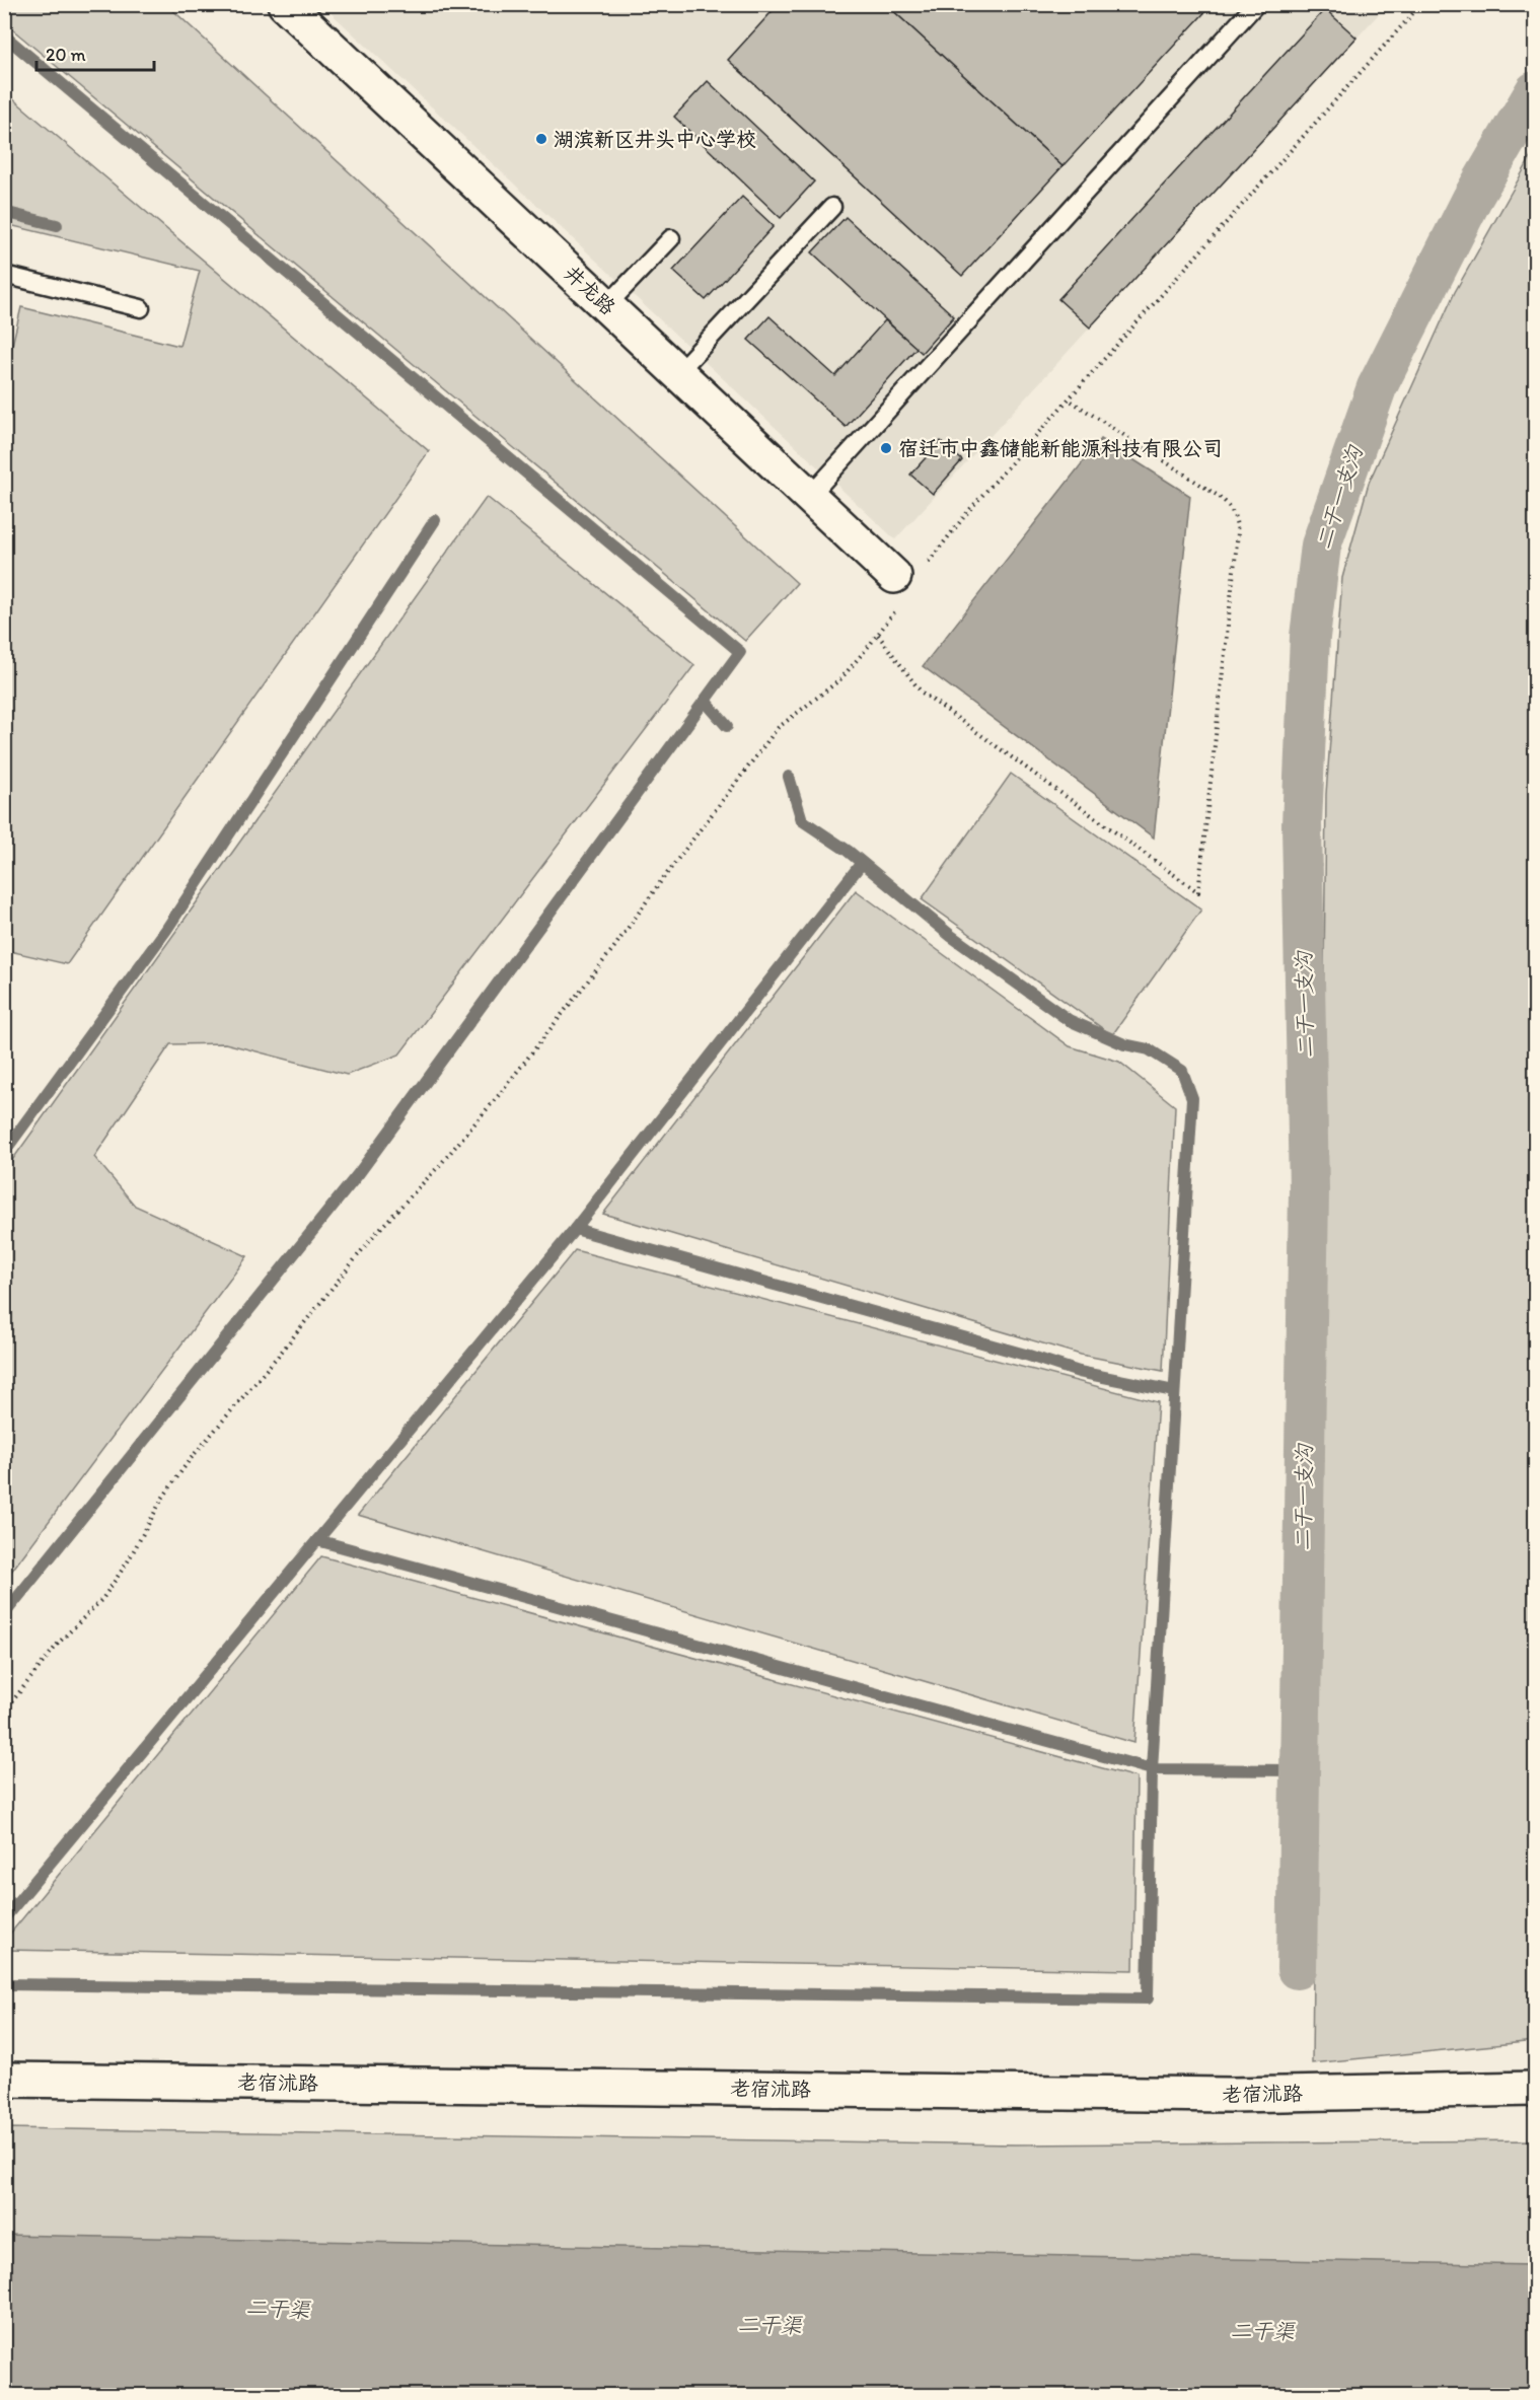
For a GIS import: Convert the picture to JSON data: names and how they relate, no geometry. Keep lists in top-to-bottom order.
{
  "streets": {
    "main road": ["井龙路", "老宿沭路"]
  },
  "water": ["二干一支沟", "二干渠"],
  "places": ["湖滨新区井头中心学校", "宿迁市中鑫储能新能源科技有限公司"],
  "scale_bar": "20 m"
}
